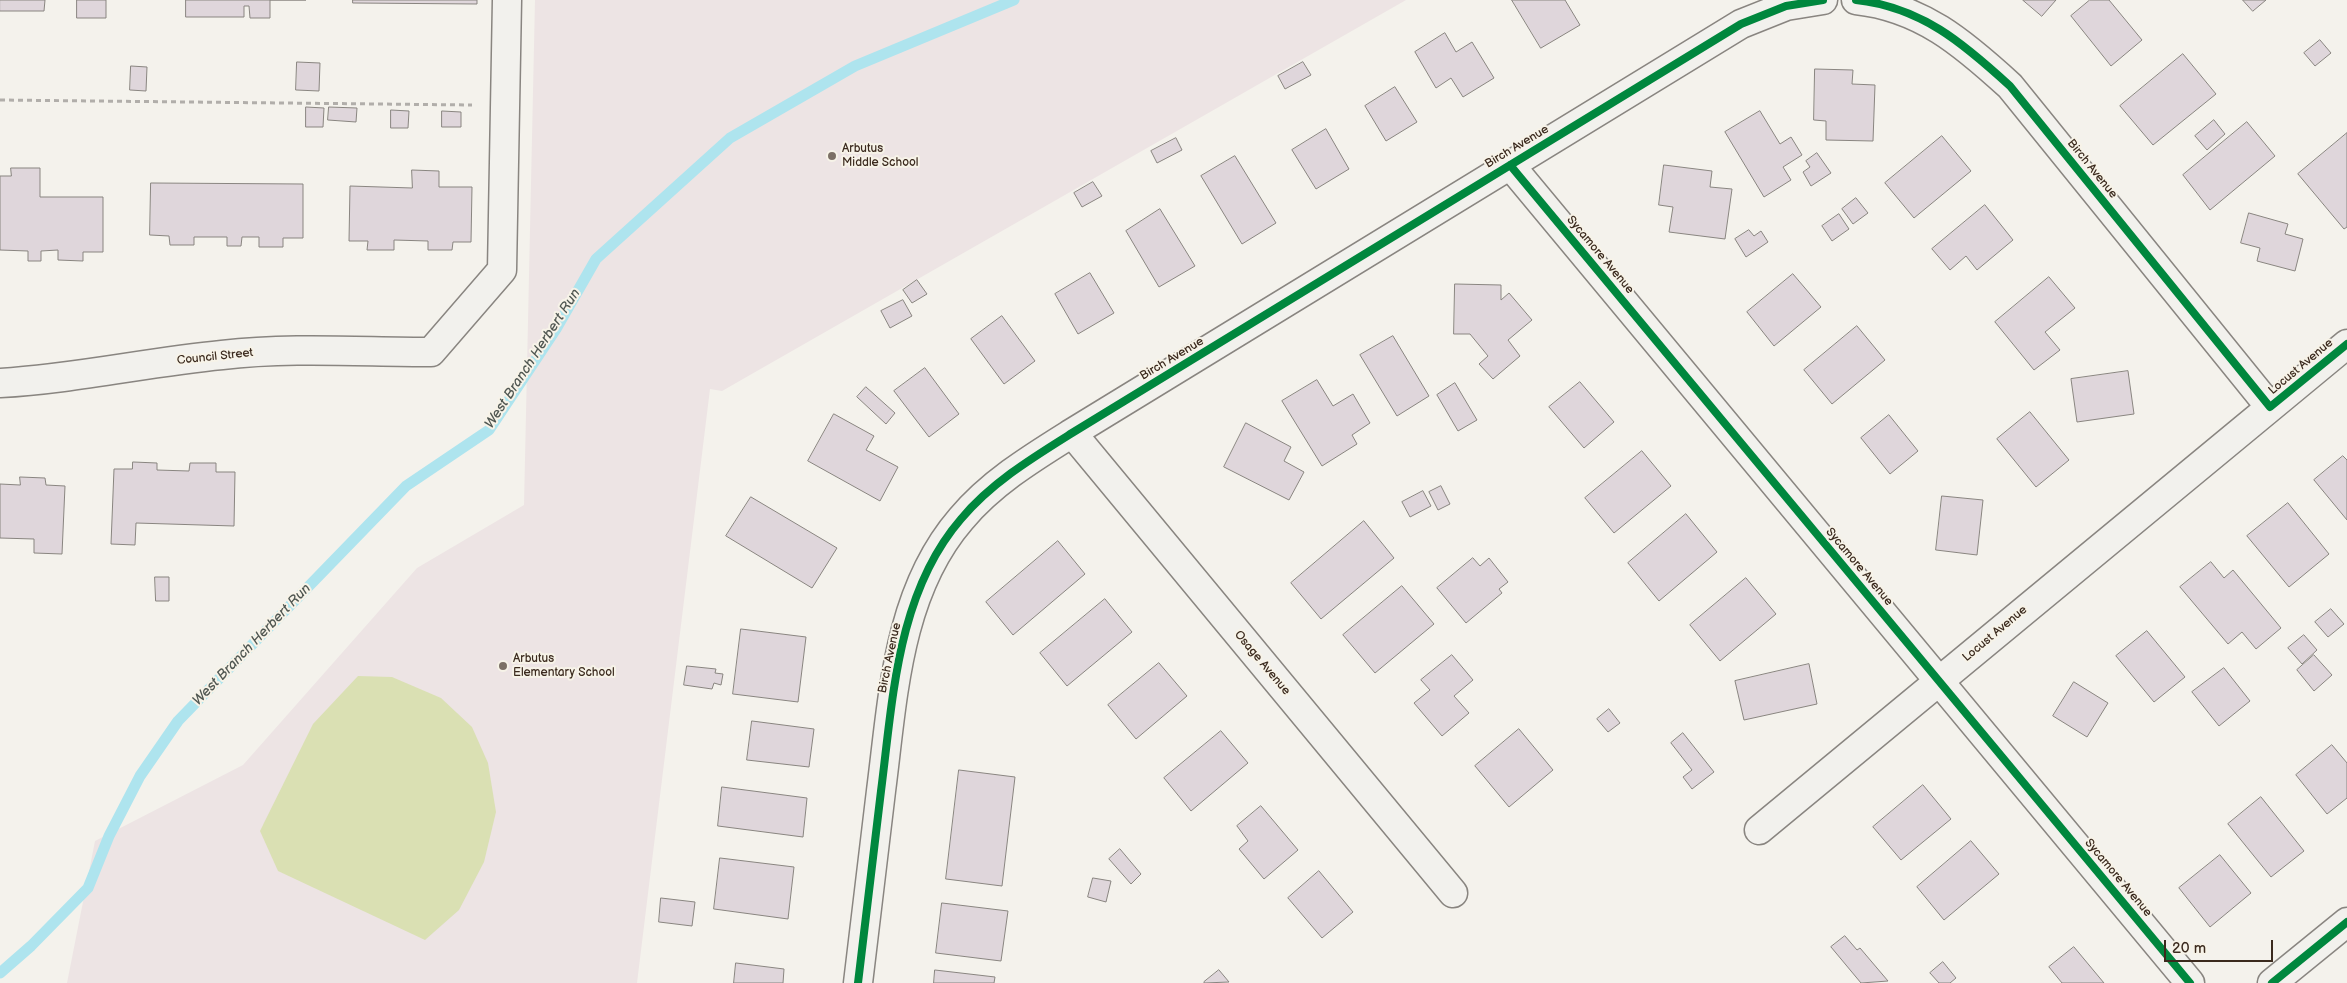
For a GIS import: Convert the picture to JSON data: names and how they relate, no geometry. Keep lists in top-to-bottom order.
{
  "streets": {
    "street": [
      "Birch Avenue",
      "Sycamore Avenue",
      "Council Street",
      "Locust Avenue",
      "Osage Avenue"
    ]
  },
  "crossings": [
    ["Birch Avenue", "Sycamore Avenue"],
    ["Birch Avenue", "Locust Avenue"],
    ["Birch Avenue", "Osage Avenue"],
    ["Sycamore Avenue", "Locust Avenue"]
  ],
  "water": ["West Branch Herbert Run"],
  "places": ["Arbutus Middle School", "Arbutus Elementary School"],
  "scale_bar": "20 m"
}
